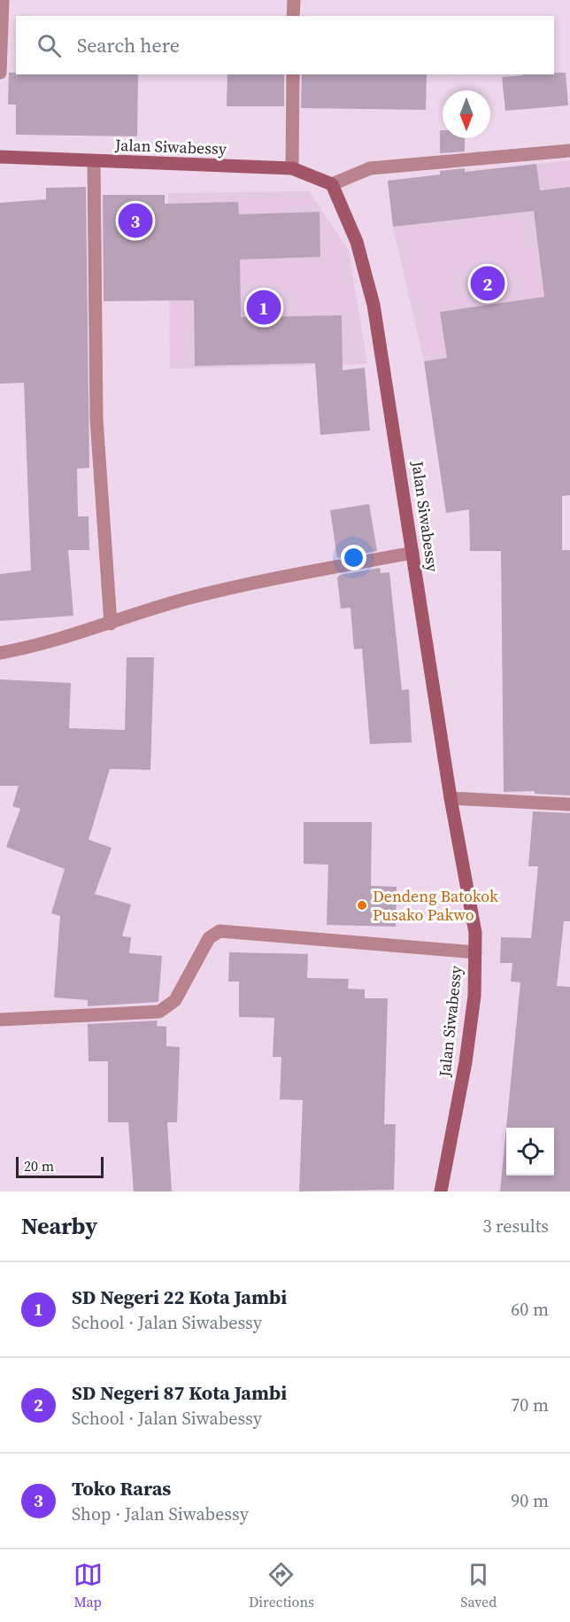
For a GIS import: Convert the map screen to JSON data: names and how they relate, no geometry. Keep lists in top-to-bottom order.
{
  "streets": {
    "main road": ["Jalan Siwabessy"]
  },
  "places": ["Dendeng Batokok Pusako Pakwo"],
  "scale_bar": "20 m",
  "north": "bottom",
  "page": {
    "search": "Search here",
    "pins": ["3", "2", "1"],
    "scale": "20 m",
    "heading": ["Nearby", "3 results"],
    "list": [
      {
        "mark": "1",
        "name": "SD Negeri 22 Kota Jambi",
        "note": "School · Jalan Siwabessy",
        "value": "60 m"
      },
      {
        "mark": "2",
        "name": "SD Negeri 87 Kota Jambi",
        "note": "School · Jalan Siwabessy",
        "value": "70 m"
      },
      {
        "mark": "3",
        "name": "Toko Raras",
        "note": "Shop · Jalan Siwabessy",
        "value": "90 m"
      }
    ],
    "nav": ["Map", "Directions", "Saved"]
  }
}
